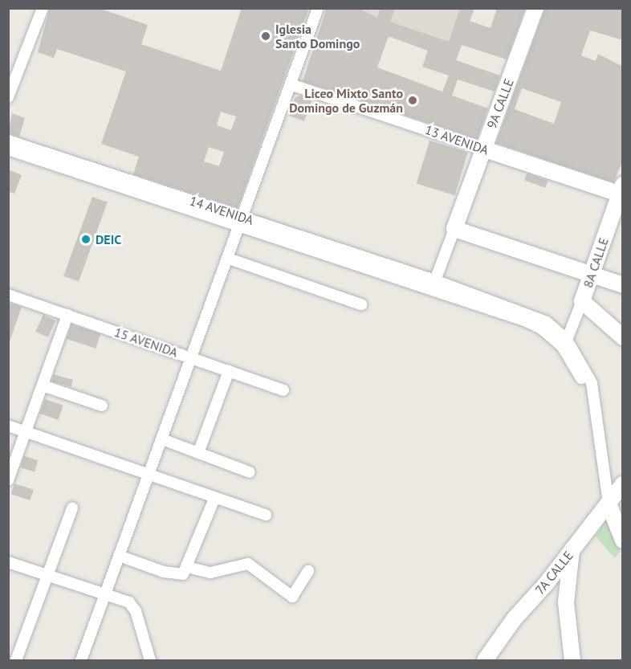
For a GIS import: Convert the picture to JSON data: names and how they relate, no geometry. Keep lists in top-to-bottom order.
{
  "streets": {
    "main road": [
      "9A CALLE",
      "13 AVENIDA",
      "8A CALLE",
      "7A CALLE"
    ],
    "street": ["14 AVENIDA", "15 AVENIDA"]
  },
  "crossings": [
    ["9A CALLE", "13 AVENIDA"],
    ["9A CALLE", "14 AVENIDA"],
    ["13 AVENIDA", "8A CALLE"],
    ["14 AVENIDA", "8A CALLE"],
    ["14 AVENIDA", "7A CALLE"]
  ],
  "places": ["Iglesia Santo Domingo", "Liceo Mixto Santo Domingo de Guzmán", "DEIC"]
}
